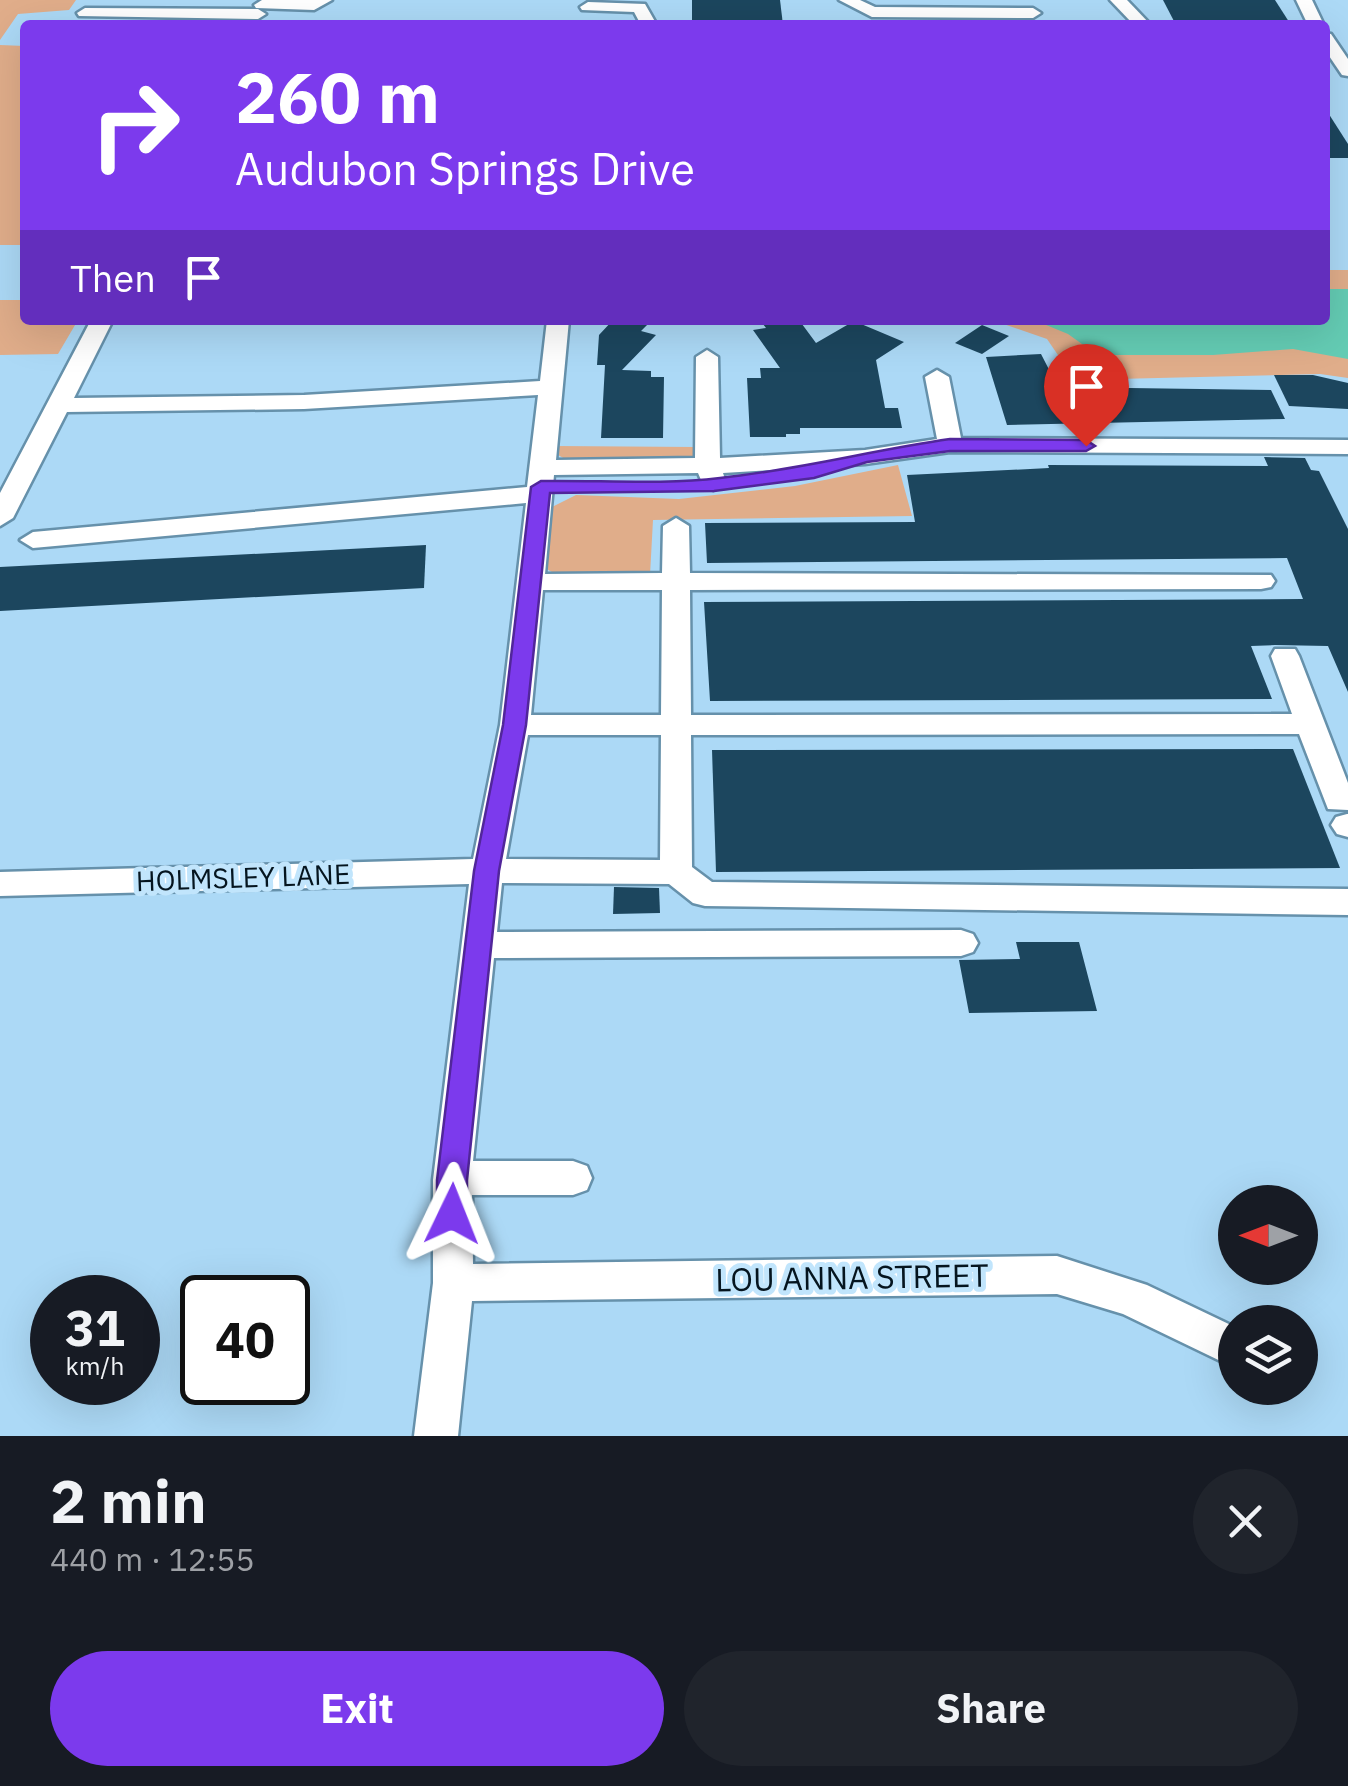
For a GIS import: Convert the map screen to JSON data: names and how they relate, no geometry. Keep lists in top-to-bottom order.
{
  "streets": {
    "street": ["HOLMSLEY LANE", "LOU ANNA STREET"]
  },
  "north": "left",
  "page": {
    "turn": ["260 m", "Audubon Springs Drive"],
    "then": "Then",
    "speed": "31 km/h",
    "limit": "40",
    "heading": ["2 min", "440 m · 12:55"],
    "buttons": ["Exit", "Share"]
  }
}
